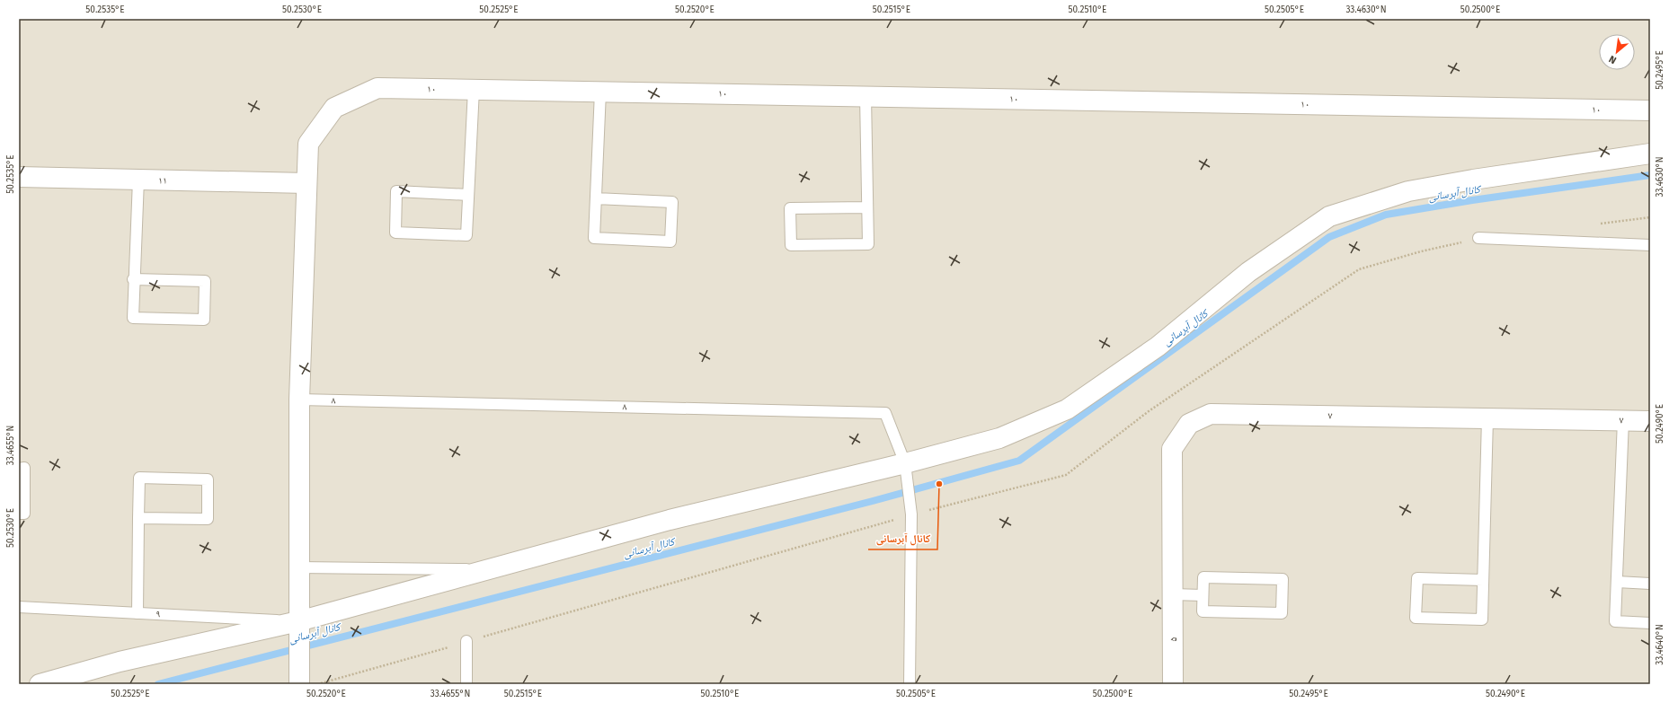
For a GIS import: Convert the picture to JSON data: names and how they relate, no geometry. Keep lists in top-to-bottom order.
{
  "streets": {
    "street": [
      "۱۰",
      "۱۱",
      "۷",
      "۵"
    ],
    "lane": ["۸", "۹"]
  },
  "crossings": [
    ["۱۰", "۱۱"],
    ["۷", "۵"]
  ],
  "water": ["کانال آبرسانی"],
  "places": ["کانال آبرسانی"],
  "north": "bottom left",
  "coordinates": [
    "50.2535°E",
    "50.2530°E",
    "50.2525°E",
    "50.2520°E",
    "50.2515°E",
    "50.2510°E",
    "50.2505°E",
    "33.4630°N",
    "50.2500°E",
    "50.2495°E",
    "50.2490°E",
    "33.4655°N",
    "33.4640°N"
  ]
}
